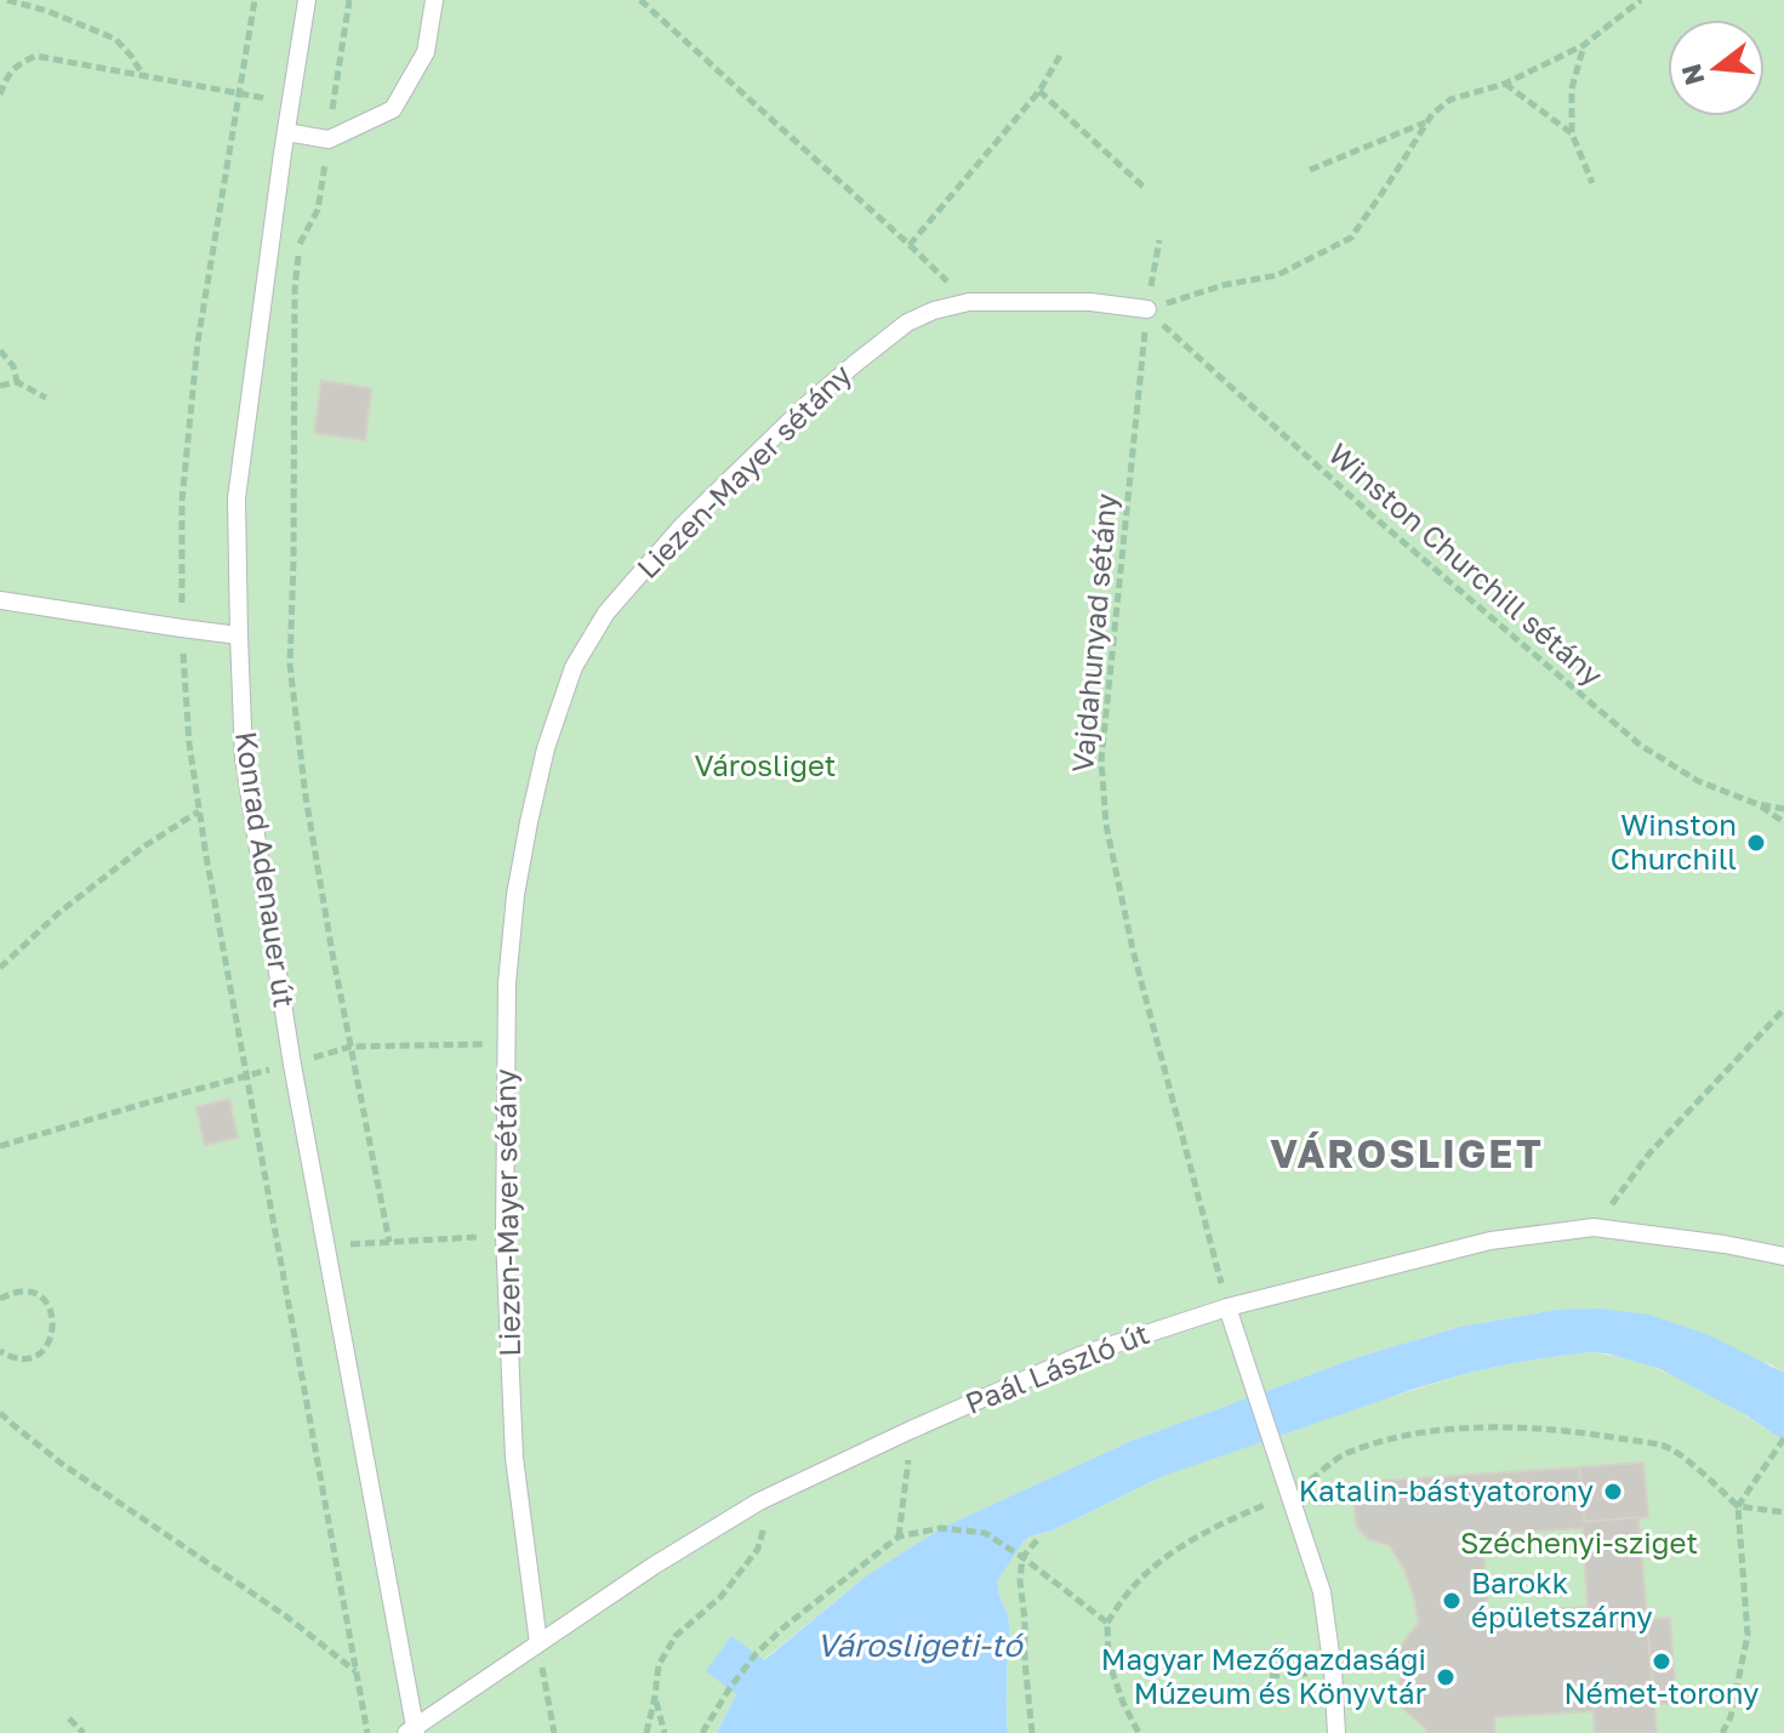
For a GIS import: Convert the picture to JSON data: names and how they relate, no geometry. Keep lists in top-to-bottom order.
{
  "streets": {
    "lane": ["Liezen-Mayer sétány", "Konrad Adenauer út", "Paál László út"],
    "path": ["Winston Churchill sétány", "Vajdahunyad sétány"]
  },
  "crossings": [
    ["Liezen-Mayer sétány", "Winston Churchill sétány"],
    ["Liezen-Mayer sétány", "Vajdahunyad sétány"],
    ["Liezen-Mayer sétány", "Paál László út"],
    ["Winston Churchill sétány", "Vajdahunyad sétány"],
    ["Vajdahunyad sétány", "Paál László út"],
    ["Konrad Adenauer út", "Paál László út"]
  ],
  "districts": ["VÁROSLIGET"],
  "water": ["Városligeti-tó"],
  "parks": ["Városliget", "Széchenyi-sziget"],
  "places": [
    "Winston Churchill",
    "Katalin-bástyatorony",
    "Barokk épületszárny",
    "Német-torony",
    "Magyar Mezőgazdasági Múzeum és Könyvtár"
  ],
  "north": "left"
}
